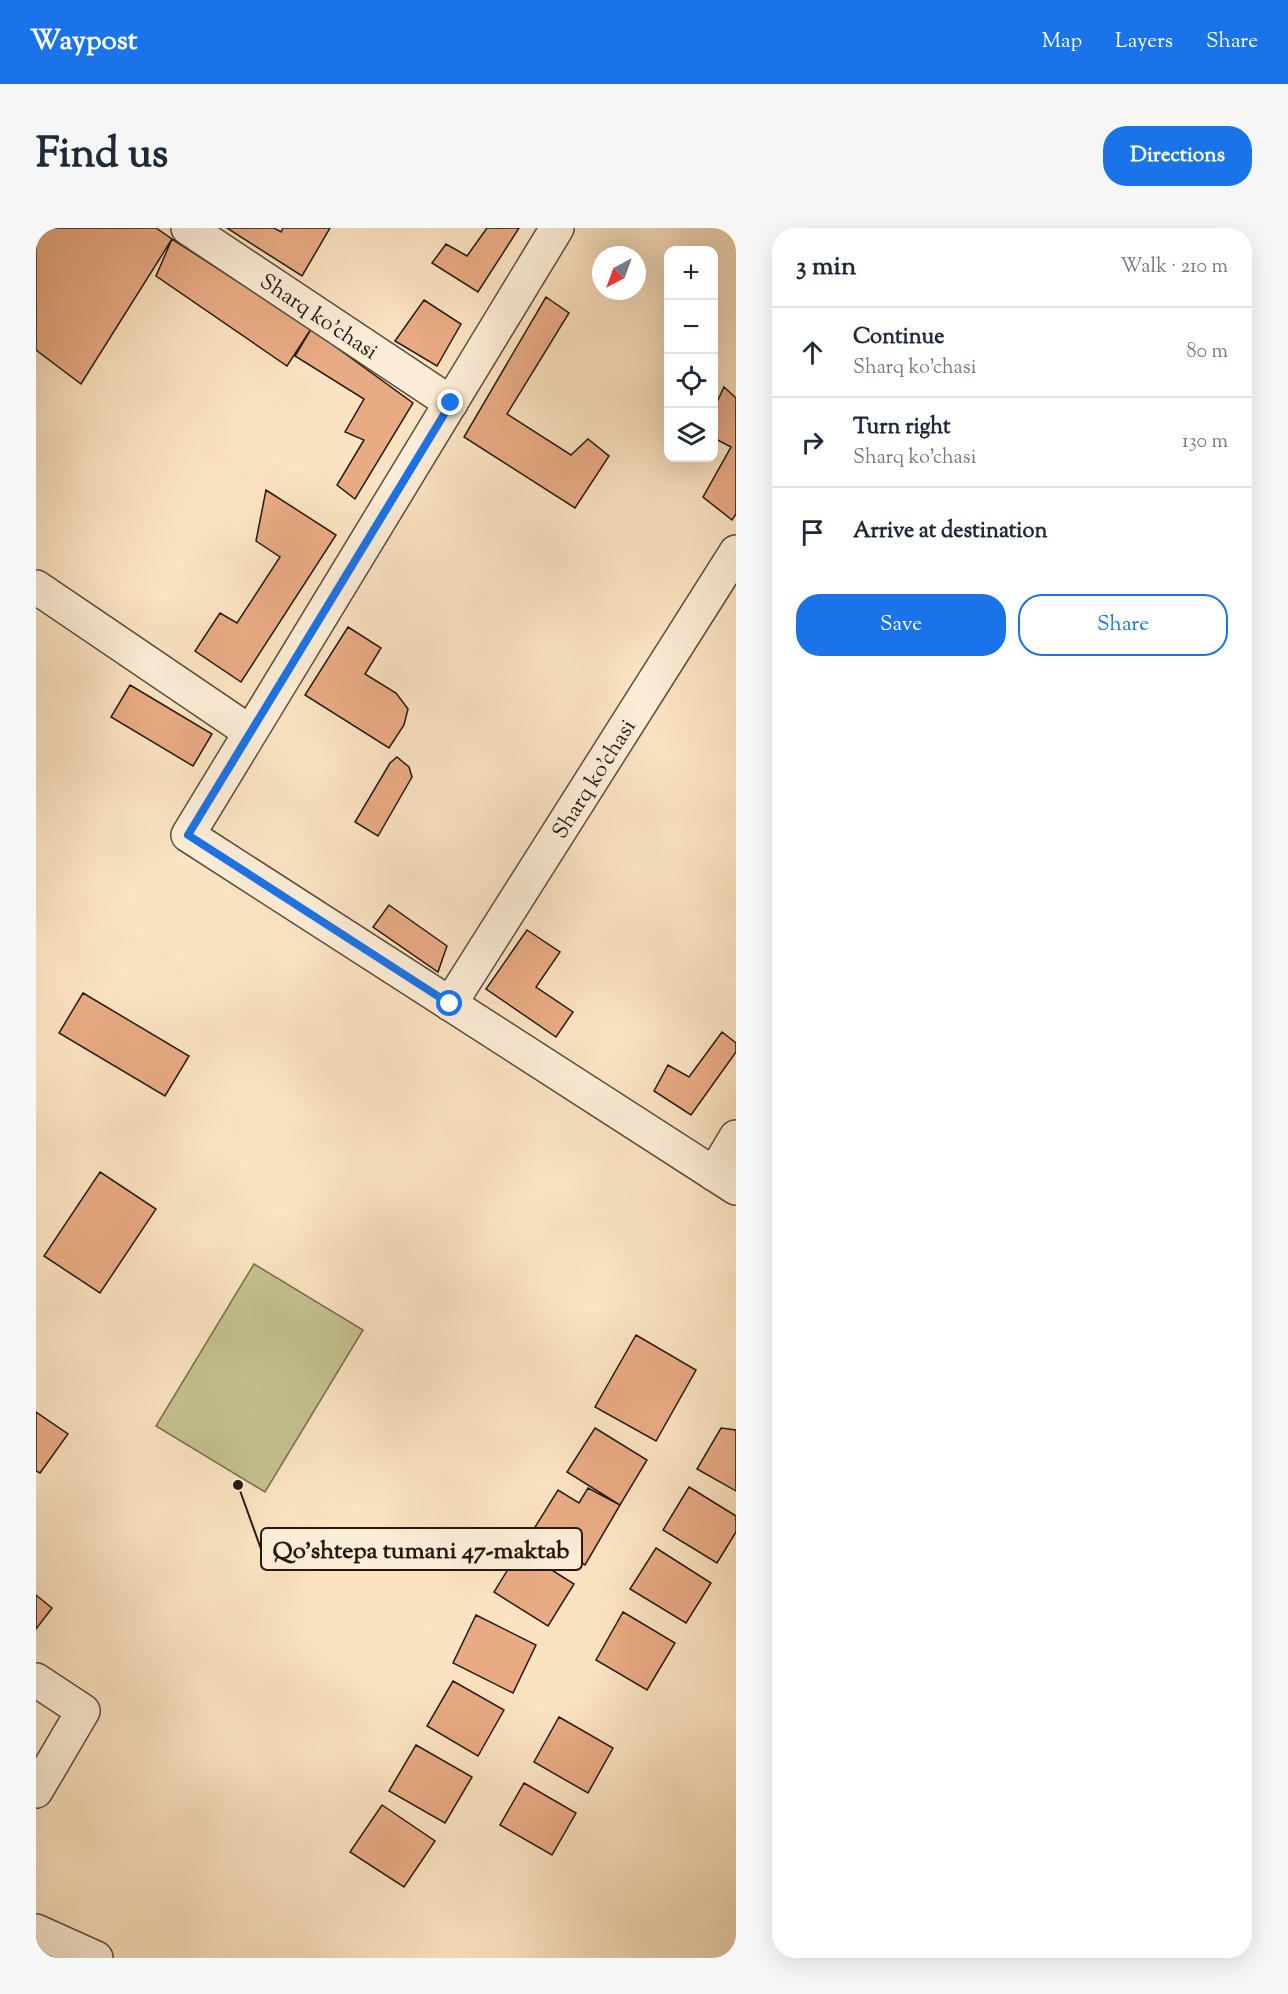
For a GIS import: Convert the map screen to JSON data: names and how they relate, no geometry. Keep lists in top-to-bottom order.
{
  "streets": {
    "street": ["Sharq ko'chasi"]
  },
  "places": ["Qo'shtepa tumani 47-maktab"],
  "north": "bottom left",
  "page": {
    "header": "Waypost",
    "nav": ["Map", "Layers", "Share"],
    "title": "Find us",
    "buttons": [
      "Directions",
      ["Save", "Share"]
    ],
    "heading": ["3 min", "Walk · 210 m"],
    "map_buttons": ["+", "−"],
    "list": [
      ["Continue", "Sharq ko'chasi", "80 m"],
      ["Turn right", "Sharq ko'chasi", "130 m"],
      "Arrive at destination"
    ]
  }
}
